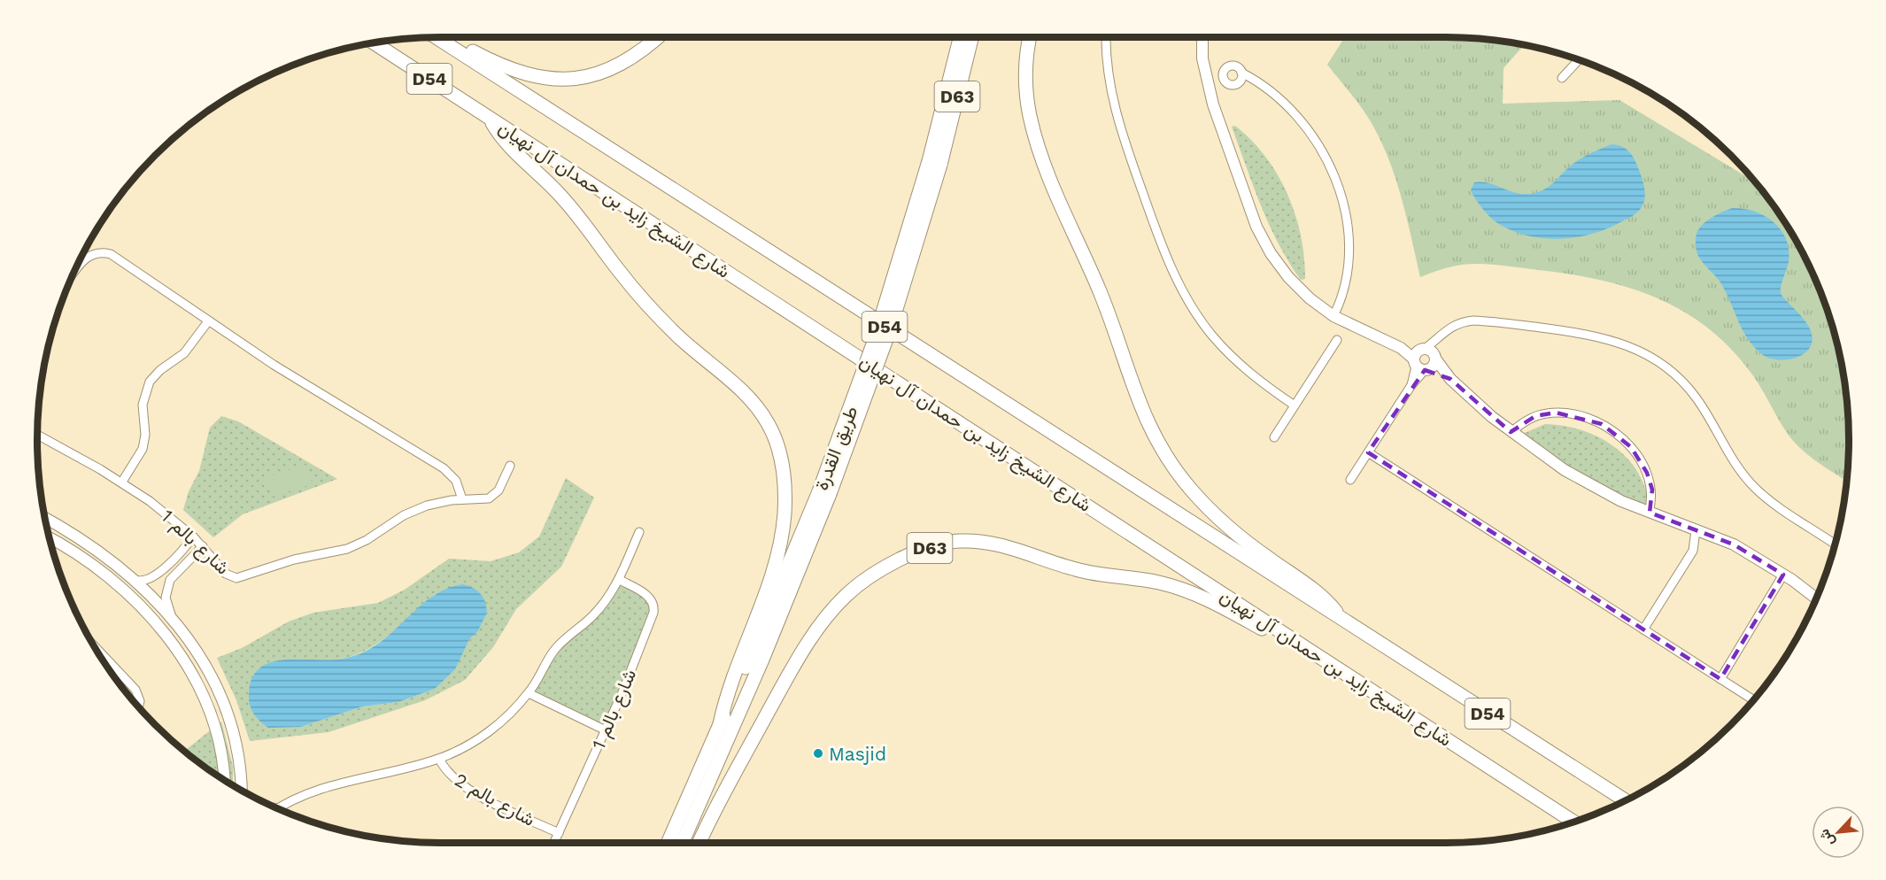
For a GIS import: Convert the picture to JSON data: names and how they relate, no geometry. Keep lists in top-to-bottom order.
{
  "streets": {
    "main road": [
      "D54",
      "D63",
      "شارع الشيخ زايد بن حمدان آل نهيان",
      "طريق القدرة"
    ],
    "street": ["شارع بالم 1", "شارع بالم 2"]
  },
  "crossings": [
    ["D63", "شارع الشيخ زايد بن حمدان آل نهيان"],
    ["شارع بالم 1", "شارع بالم 2"]
  ],
  "places": ["Masjid"],
  "north": "bottom left"
}
